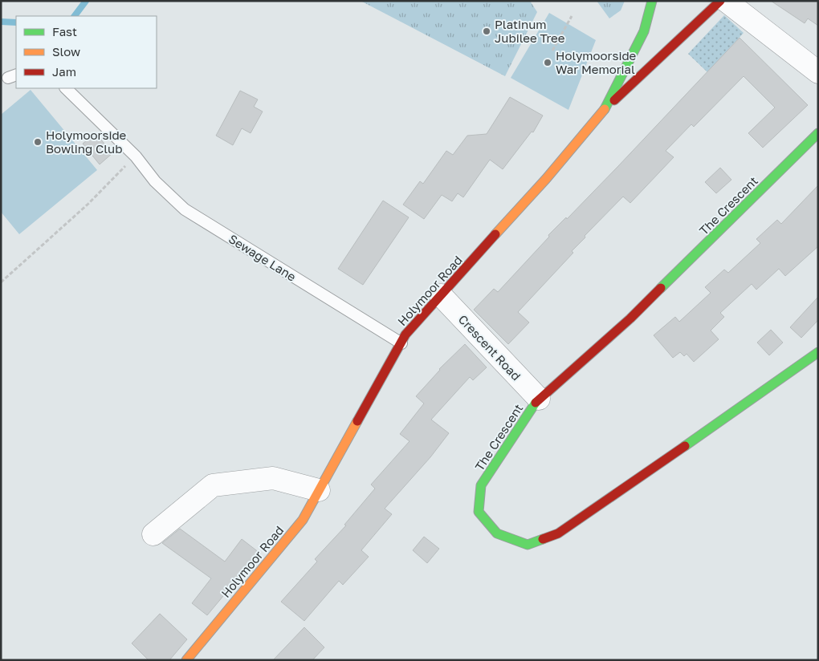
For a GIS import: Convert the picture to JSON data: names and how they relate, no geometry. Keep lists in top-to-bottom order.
{
  "streets": {
    "street": ["The Crescent", "Holymoor Road", "Crescent Road"],
    "lane": ["Sewage Lane"]
  },
  "crossings": [
    ["The Crescent", "Crescent Road"],
    ["Sewage Lane", "Holymoor Road"],
    ["Holymoor Road", "Crescent Road"]
  ],
  "places": ["Platinum Jubilee Tree", "Holymoorside War Memorial", "Holymoorside Bowling Club"],
  "legend": ["Fast", "Slow", "Jam"]
}
